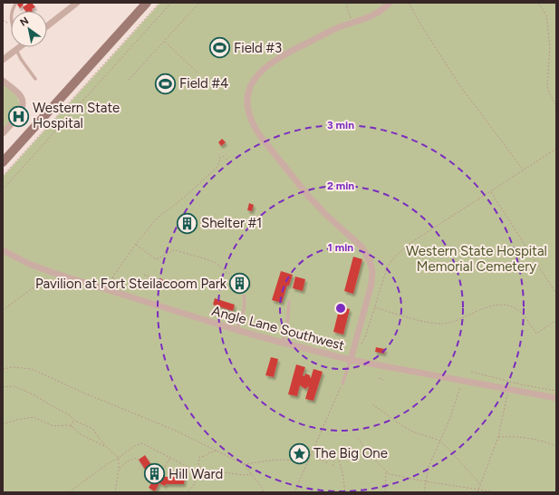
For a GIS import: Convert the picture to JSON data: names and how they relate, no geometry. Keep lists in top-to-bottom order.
{
  "streets": {
    "street": ["Angle Lane Southwest"]
  },
  "parks": ["Western State Hospital Memorial Cemetery"],
  "places": {
    "sports": ["Field #3", "Field #4"],
    "hospital": ["Western State Hospital"],
    "building": ["Shelter #1", "Pavilion at Fort Steilacoom Park", "Hill Ward"],
    "place": ["The Big One"]
  },
  "north": "top left",
  "rings": ["3 min", "2 min", "1 min"]
}
